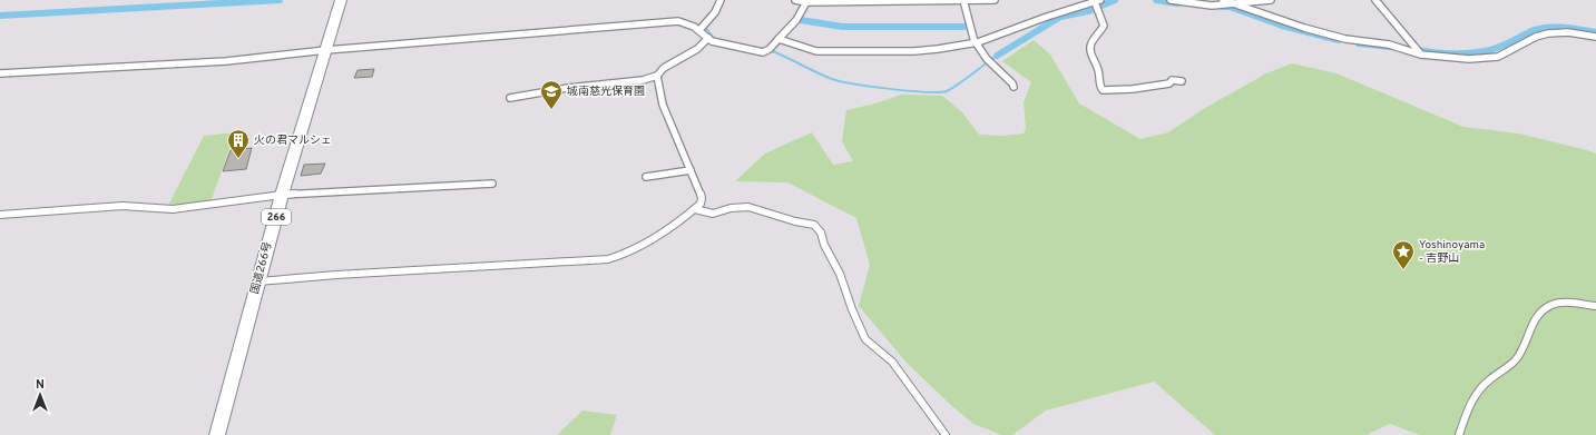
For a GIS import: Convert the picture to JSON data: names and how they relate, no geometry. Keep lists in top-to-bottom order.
{
  "streets": {
    "highway": ["266", "国道266号"]
  },
  "places": {
    "school or university": ["城南慈光保育園"],
    "building": ["火の君マルシェ"],
    "place": ["Yoshinoyama - 吉野山"]
  },
  "north": "top"
}
